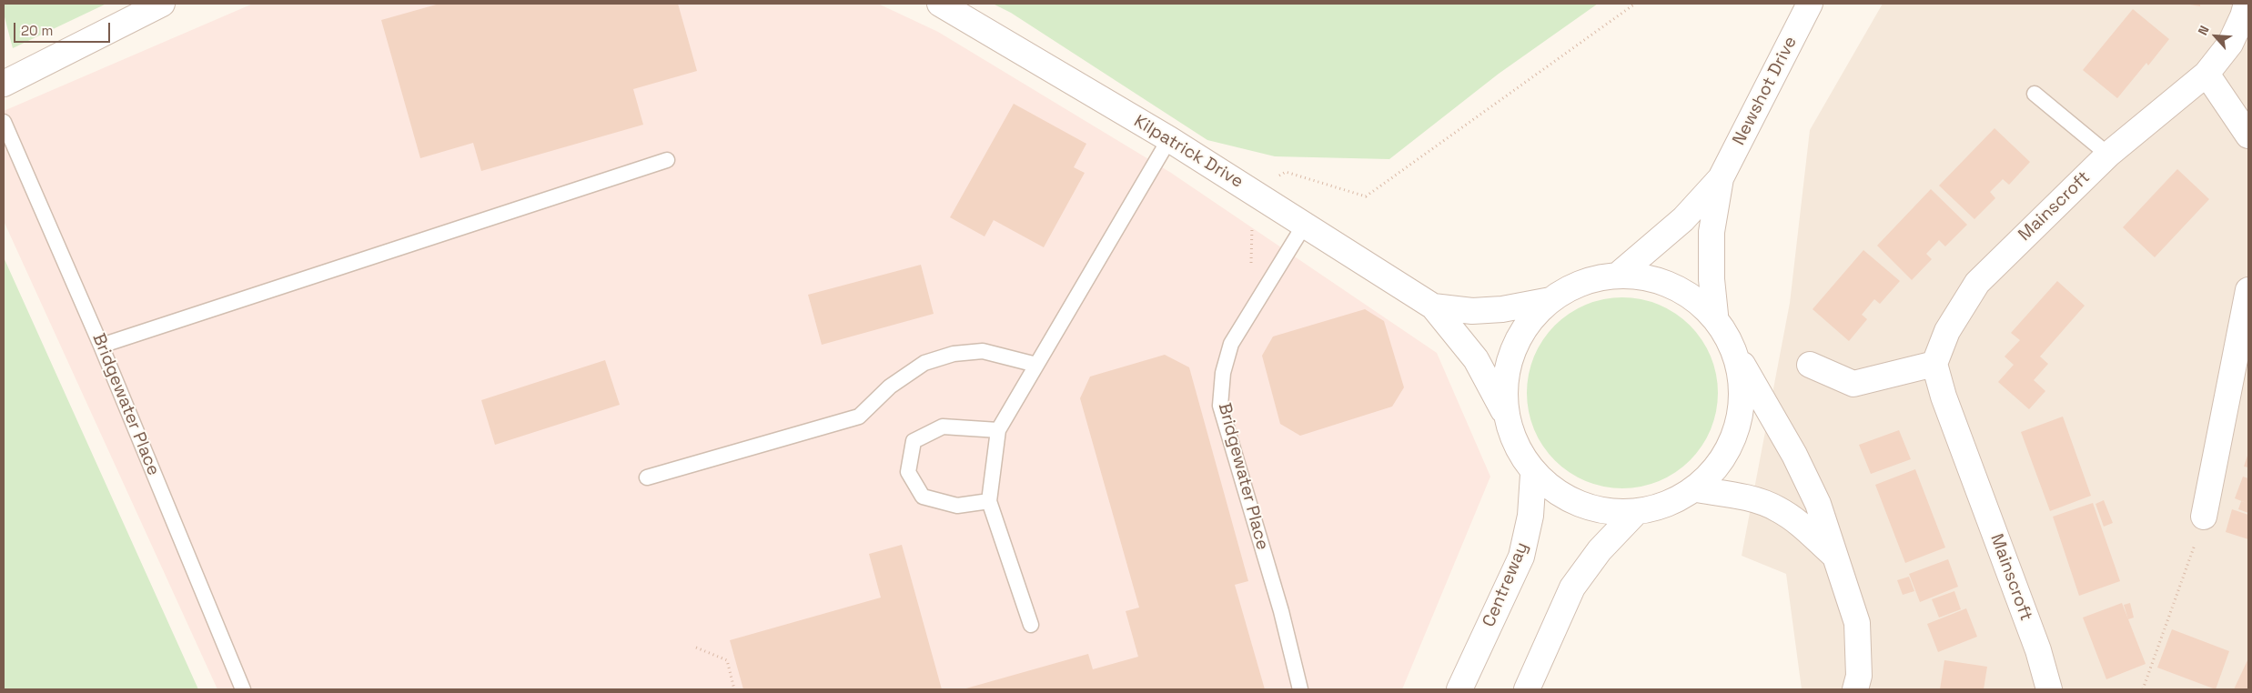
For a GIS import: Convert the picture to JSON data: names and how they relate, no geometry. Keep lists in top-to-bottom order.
{
  "streets": {
    "street": [
      "Newshot Drive",
      "Kilpatrick Drive",
      "Mainscroft",
      "Centreway"
    ],
    "lane": ["Bridgewater Place"]
  },
  "crossings": [
    ["Kilpatrick Drive", "Bridgewater Place"]
  ],
  "scale_bar": "20 m",
  "north": "top left"
}
